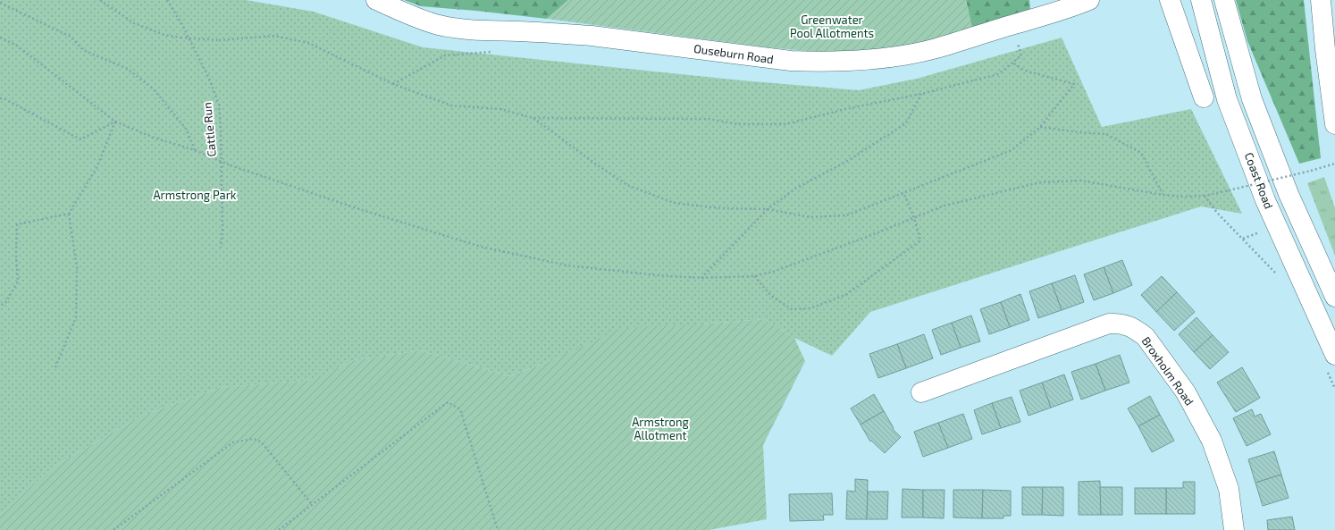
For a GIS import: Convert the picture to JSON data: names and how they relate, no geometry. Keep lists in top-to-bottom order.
{
  "streets": {
    "main road": ["Ouseburn Road", "Coast Road", "Broxholm Road"],
    "path": ["Cattle Run"]
  },
  "parks": ["Greenwater Pool Allotments", "Armstrong Park", "Armstrong Allotment"]
}
